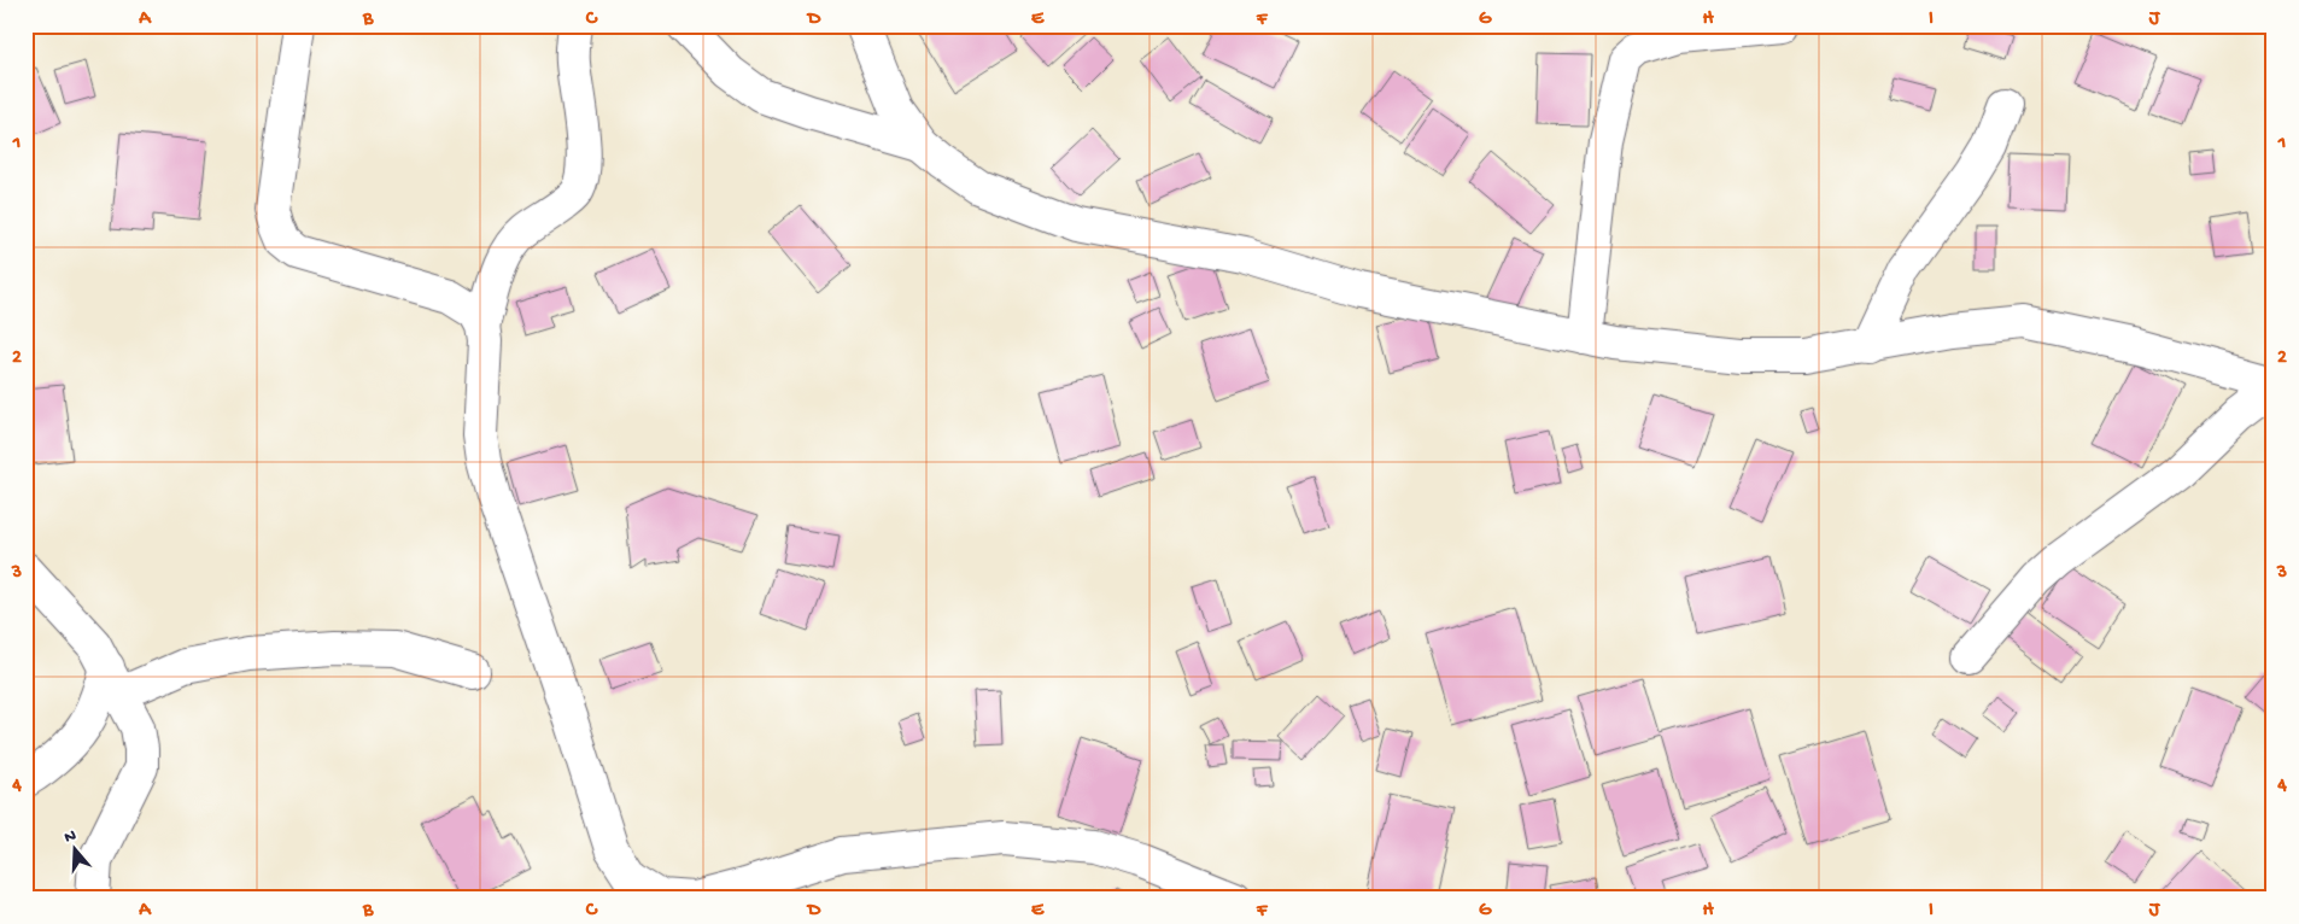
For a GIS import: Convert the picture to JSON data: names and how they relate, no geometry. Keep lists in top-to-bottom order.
{
  "north": "top",
  "grid": {
    "columns": [
      "A",
      "B",
      "C",
      "D",
      "E",
      "F",
      "G",
      "H",
      "I",
      "J"
    ],
    "rows": [
      "1",
      "2",
      "3",
      "4"
    ]
  }
}
